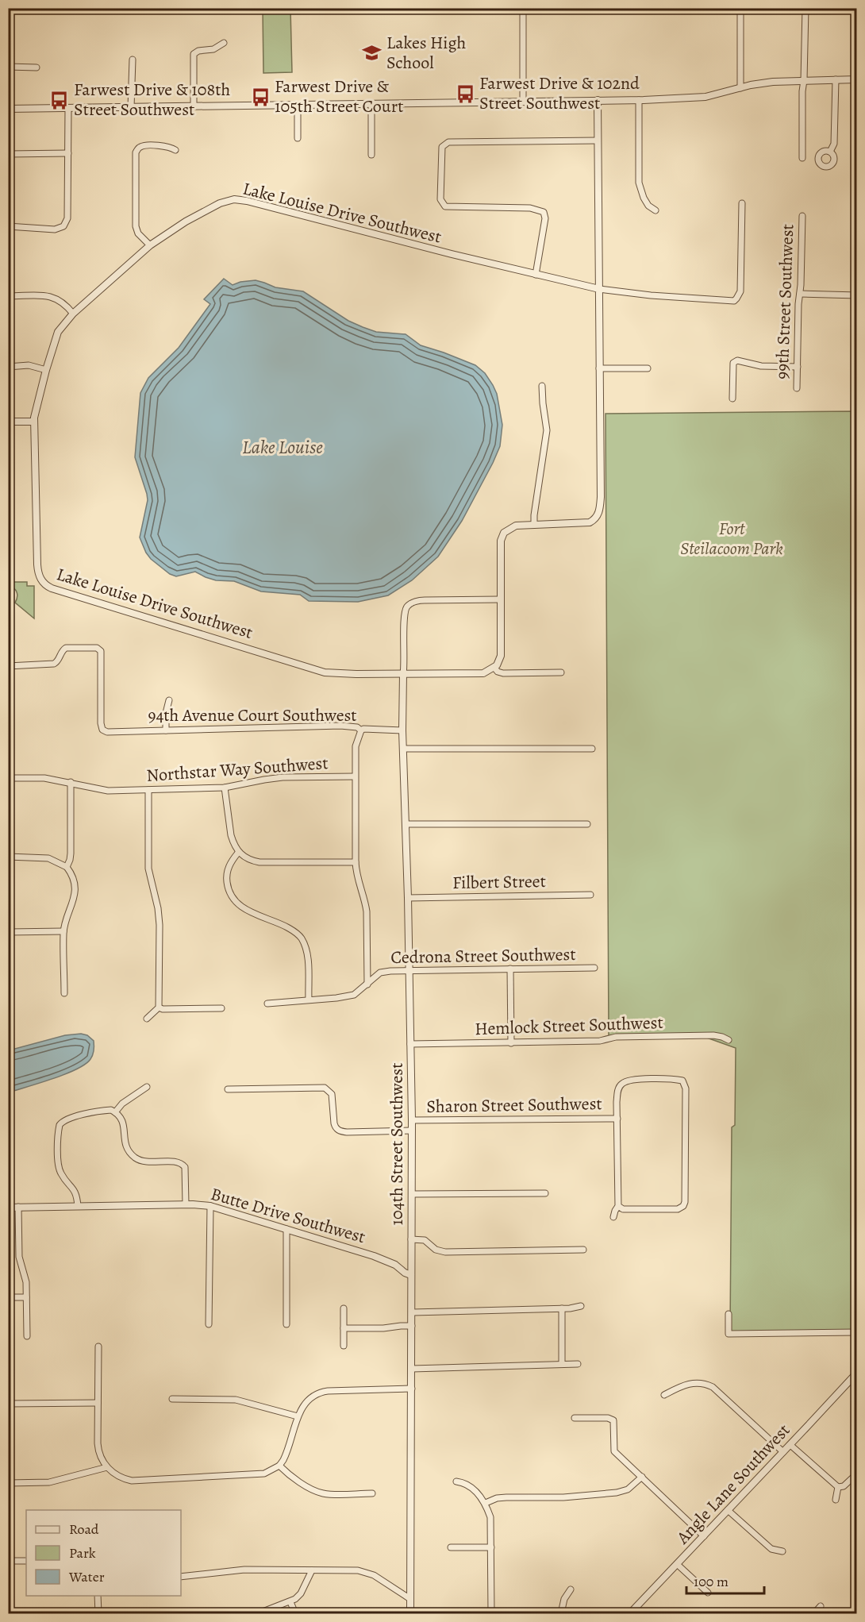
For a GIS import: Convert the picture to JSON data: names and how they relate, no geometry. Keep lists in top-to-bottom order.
{
  "streets": {
    "street": [
      "Lake Louise Drive Southwest",
      "99th Street Southwest",
      "94th Avenue Court Southwest",
      "Northstar Way Southwest",
      "Filbert Street",
      "Cedrona Street Southwest",
      "Hemlock Street Southwest",
      "Sharon Street Southwest",
      "104th Street Southwest",
      "Butte Drive Southwest",
      "Angle Lane Southwest"
    ]
  },
  "crossings": [
    ["Lake Louise Drive Southwest", "104th Street Southwest"],
    ["94th Avenue Court Southwest", "104th Street Southwest"],
    ["Filbert Street", "104th Street Southwest"],
    ["Cedrona Street Southwest", "104th Street Southwest"],
    ["Hemlock Street Southwest", "104th Street Southwest"],
    ["Sharon Street Southwest", "104th Street Southwest"],
    ["104th Street Southwest", "Butte Drive Southwest"]
  ],
  "water": ["Lake Louise"],
  "parks": ["Fort Steilacoom Park"],
  "places": {
    "school or university": ["Lakes High School"],
    "bus stop": ["Farwest Drive & 102nd Street Southwest", "Farwest Drive & 105th Street Court", "Farwest Drive & 108th Street Southwest"]
  },
  "legend": ["Road", "Park", "Water"],
  "scale_bar": "100 m"
}
